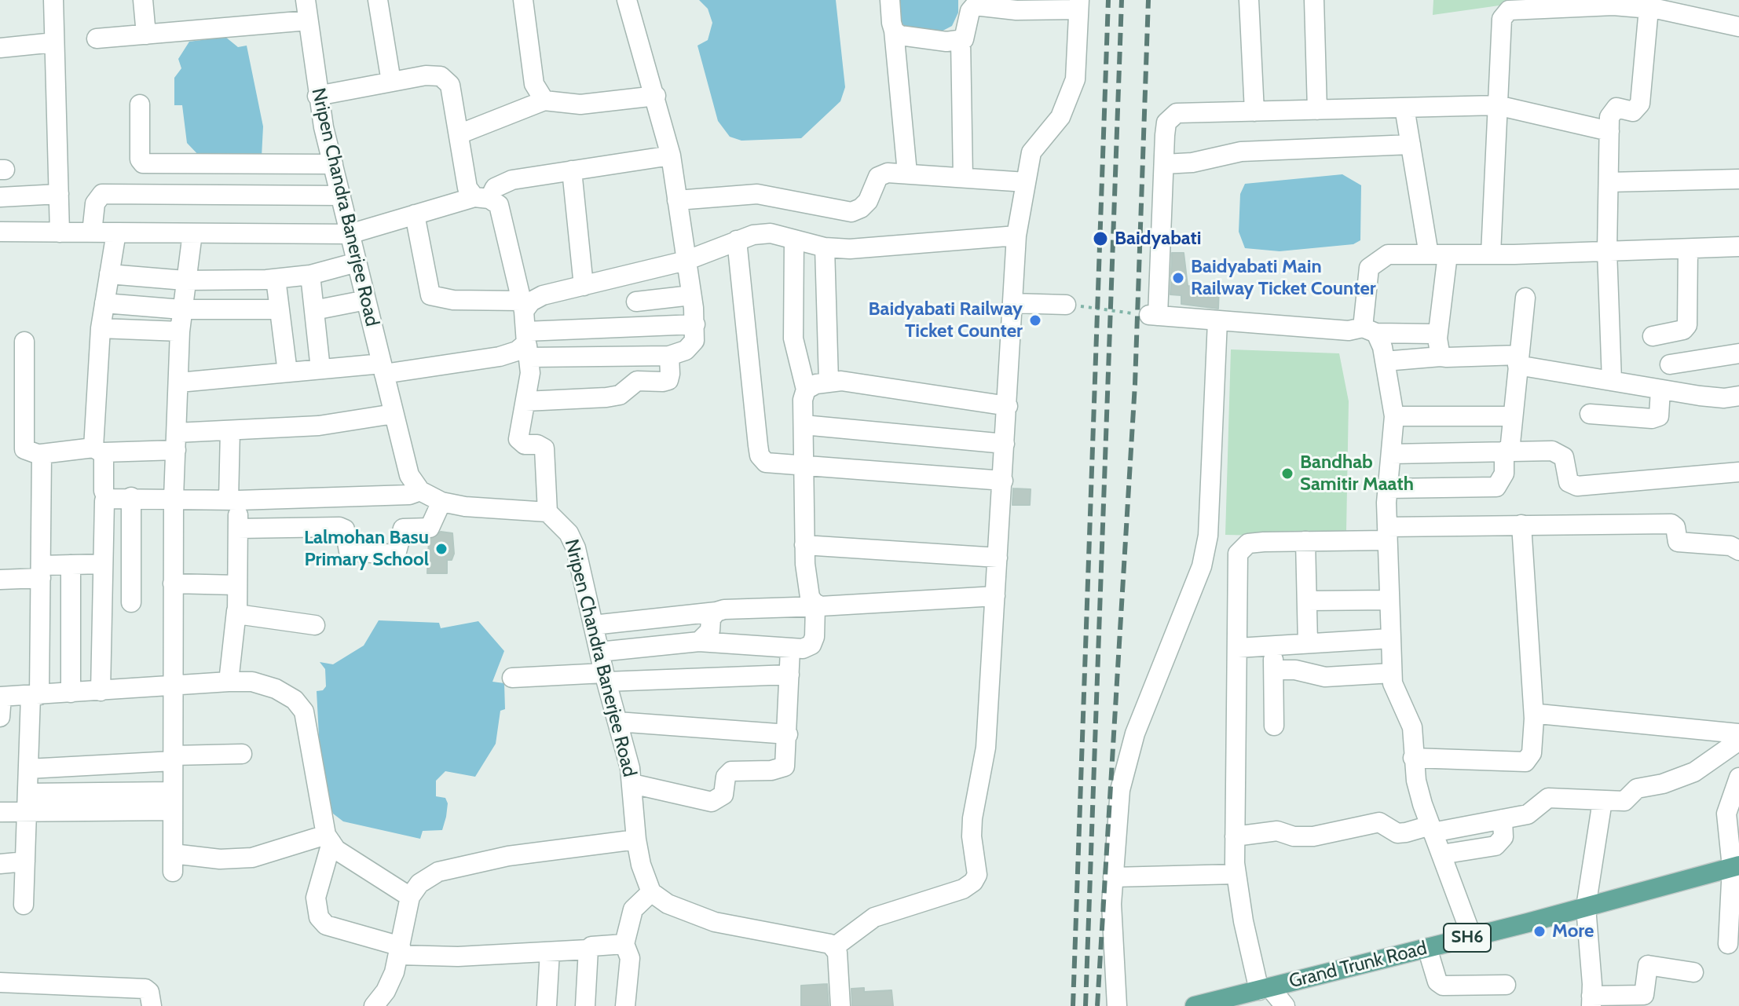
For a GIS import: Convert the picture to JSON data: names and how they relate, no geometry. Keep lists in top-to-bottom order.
{
  "streets": {
    "main road": ["SH6", "Grand Trunk Road"],
    "street": ["Nripen Chandra Banerjee Road"]
  },
  "places": [
    "Baidyabati",
    "Baidyabati Main Railway Ticket Counter",
    "Baidyabati Railway Ticket Counter",
    "Bandhab Samitir Maath",
    "Lalmohan Basu Primary School",
    "More"
  ]
}
